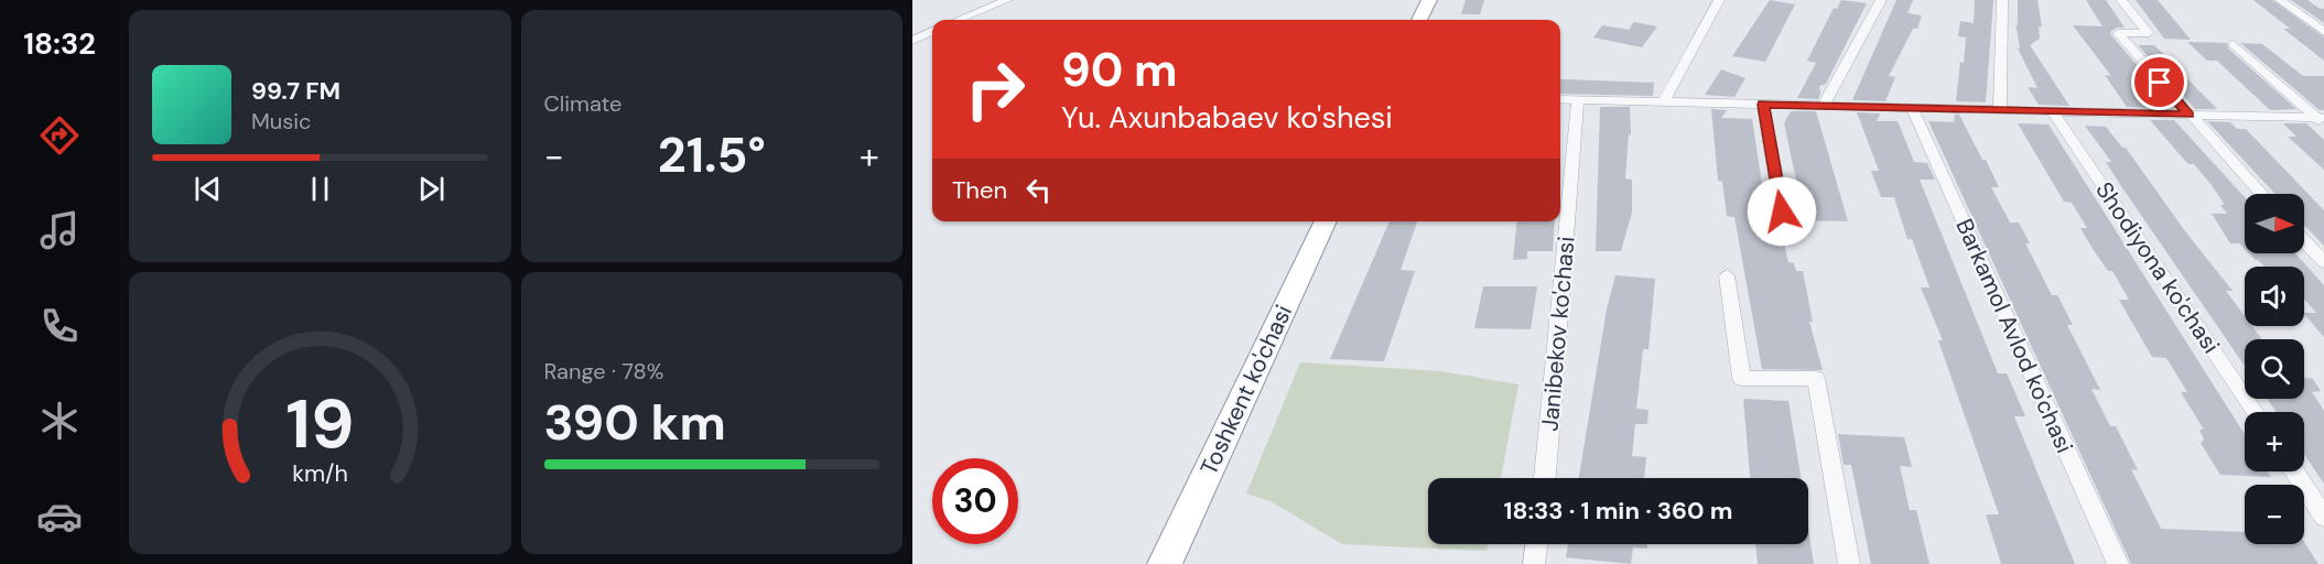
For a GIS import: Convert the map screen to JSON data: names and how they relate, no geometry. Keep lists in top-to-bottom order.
{
  "streets": {
    "highway": ["Toshkent ko'chasi"],
    "street": ["Shodiyona ko'chasi", "Janibekov ko'chasi", "Barkamol Avlod ko'chasi"]
  },
  "north": "right",
  "page": {
    "tabs": "18:32",
    "tile": [
      "Climate",
      ["Range · 78%", "390 km"]
    ],
    "turn": ["90 m", "Yu. Axunbabaev ko'shesi"],
    "song": ["99.7 FM", "Music"],
    "heat": ["−", "21.5°", "+"],
    "then": "Then",
    "map_buttons": ["+", "−"],
    "limit": "30",
    "trip": "18:33 · 1 min · 360 m",
    "gauge": ["19", "km/h"]
  }
}
